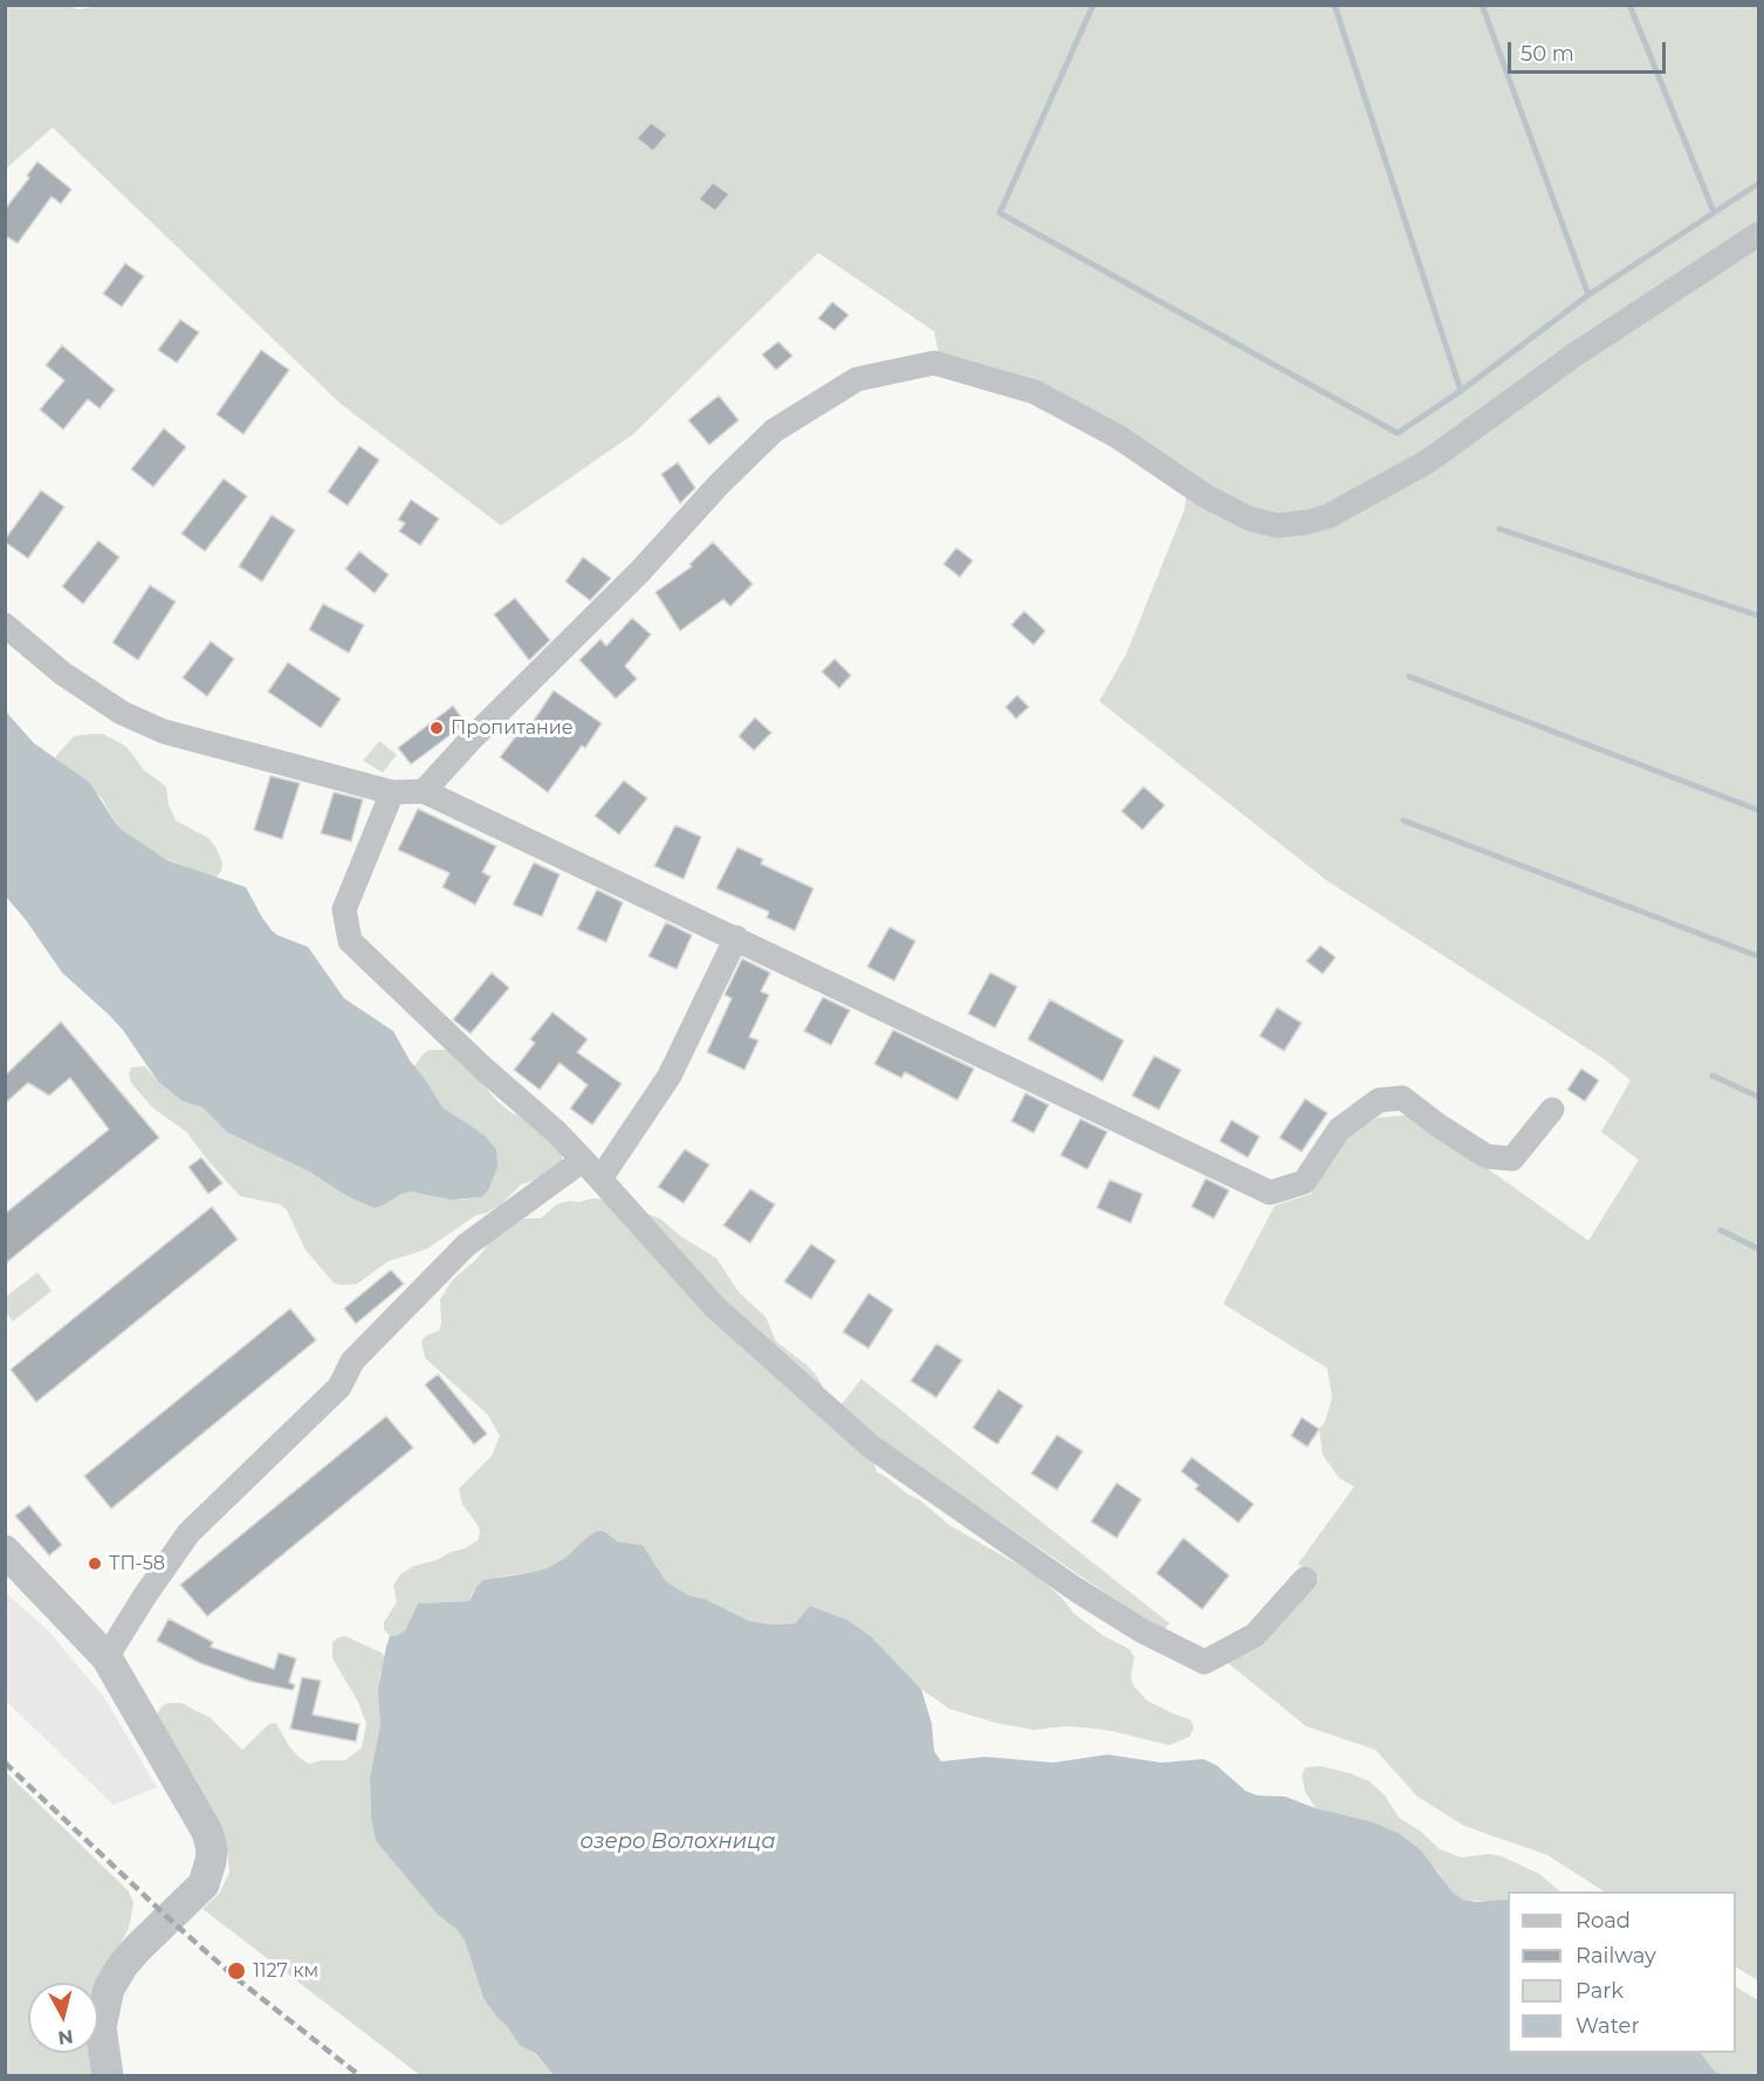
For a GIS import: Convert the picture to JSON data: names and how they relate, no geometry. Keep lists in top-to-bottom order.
{
  "water": ["озеро Волохница"],
  "places": ["Пропитание", "ТП-58", "1127 км"],
  "legend": [
    "Road",
    "Railway",
    "Park",
    "Water"
  ],
  "scale_bar": "50 m",
  "north": "bottom"
}
